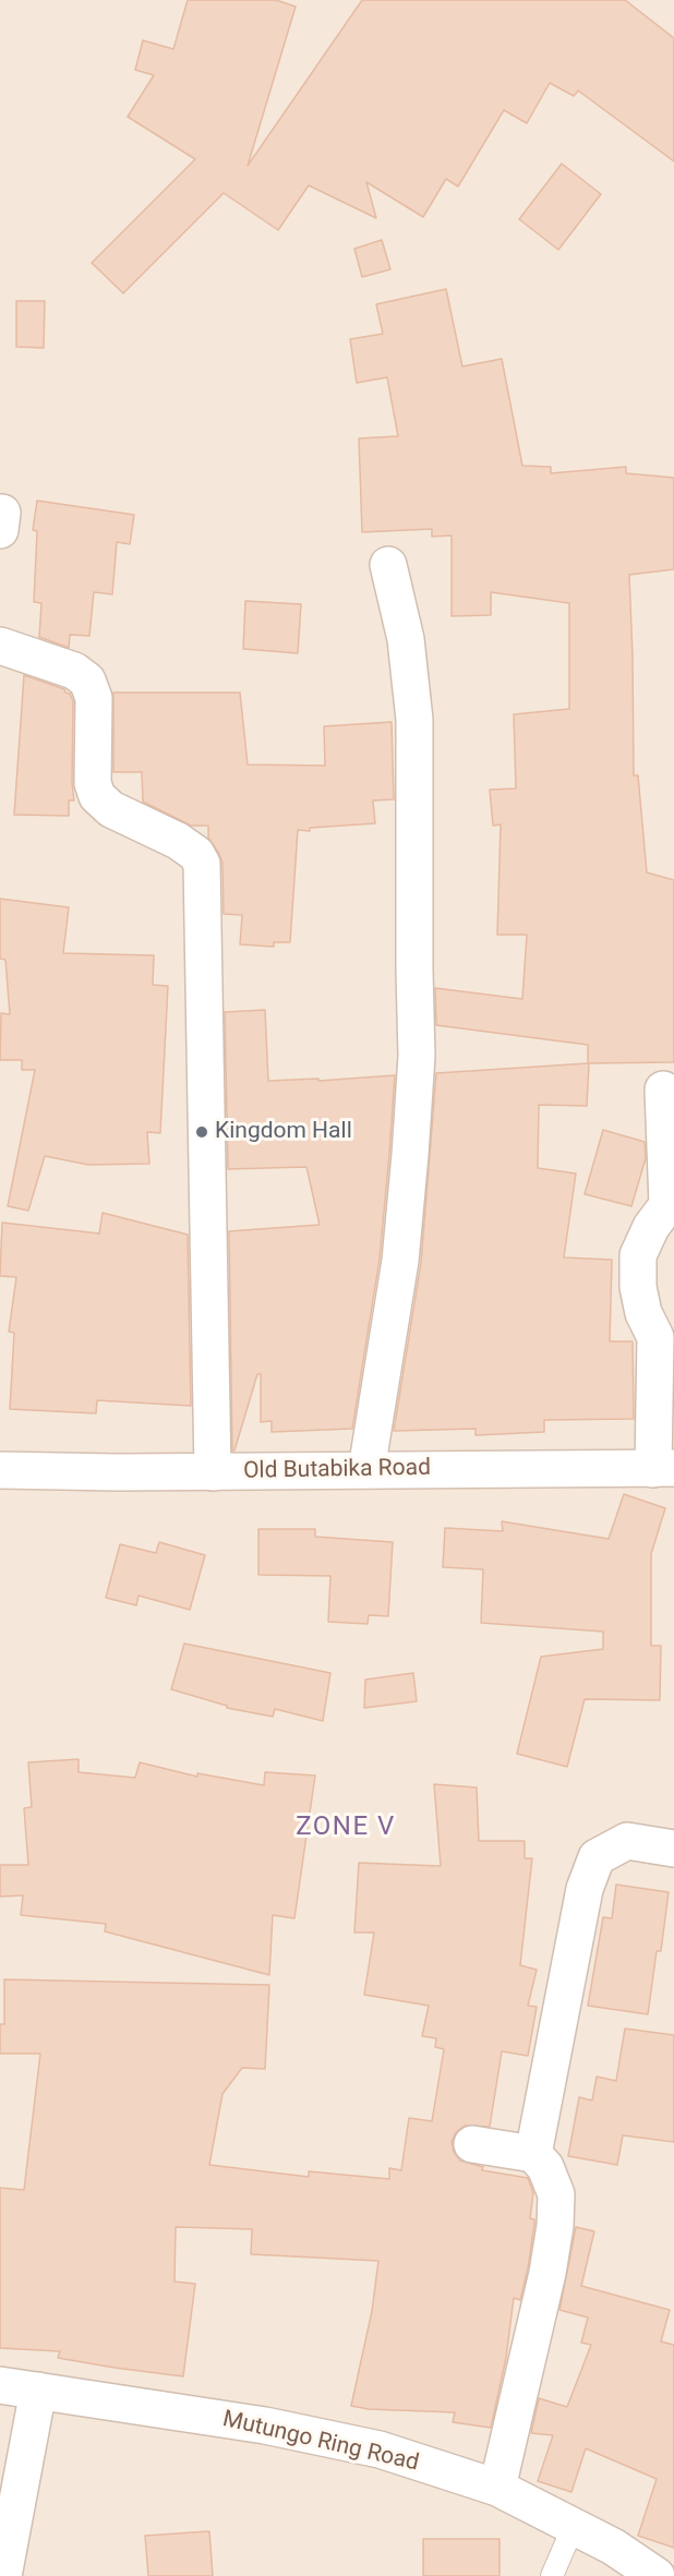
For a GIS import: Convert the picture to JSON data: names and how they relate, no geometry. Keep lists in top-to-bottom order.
{
  "streets": {
    "street": ["Old Butabika Road", "Mutungo Ring Road"]
  },
  "districts": ["ZONE V"],
  "places": ["Kingdom Hall"]
}
